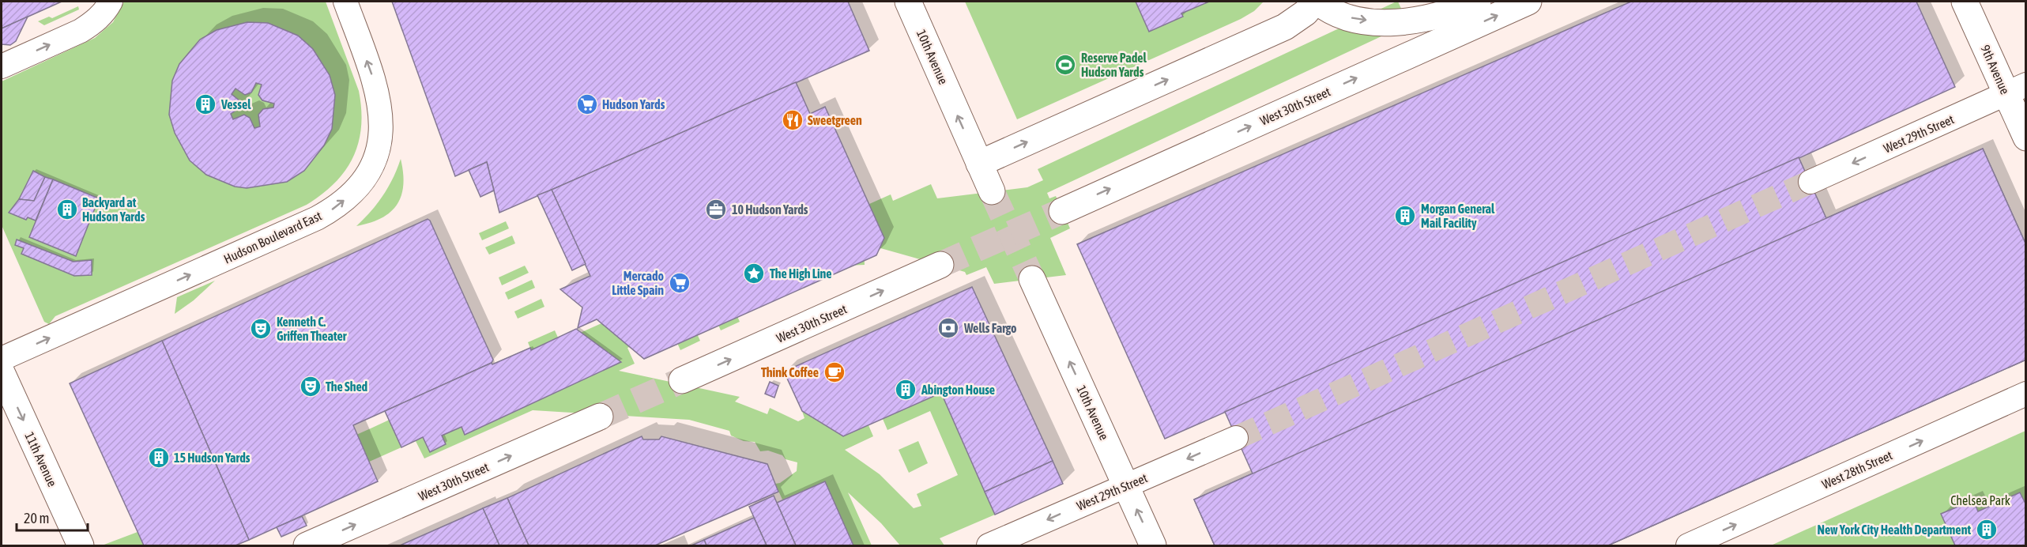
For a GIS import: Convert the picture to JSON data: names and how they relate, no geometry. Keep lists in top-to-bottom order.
{
  "streets": {
    "main road": [
      "10th Avenue",
      "9th Avenue",
      "West 30th Street",
      "11th Avenue"
    ],
    "street": ["West 29th Street", "Hudson Boulevard East", "West 28th Street"]
  },
  "crossings": [
    ["10th Avenue", "West 29th Street"],
    ["9th Avenue", "West 29th Street"]
  ],
  "one_way": [
    "10th Avenue",
    "West 30th Street",
    "West 29th Street",
    "Hudson Boulevard East",
    "11th Avenue",
    "West 28th Street"
  ],
  "parks": ["Chelsea Park"],
  "places": {
    "sports": ["Reserve Padel Hudson Yards"],
    "building": [
      "Vessel",
      "Backyard at Hudson Yards",
      "Morgan General Mail Facility",
      "Abington House",
      "15 Hudson Yards",
      "New York City Health Department"
    ],
    "supermarket": ["Hudson Yards", "Mercado Little Spain"],
    "restaurant": ["Sweetgreen"],
    "office": ["10 Hudson Yards"],
    "place": ["The High Line"],
    "bank": ["Wells Fargo"],
    "theatre": ["Kenneth C. Griffen Theater", "The Shed"],
    "cafe": ["Think Coffee"]
  },
  "scale_bar": "20 m"
}
